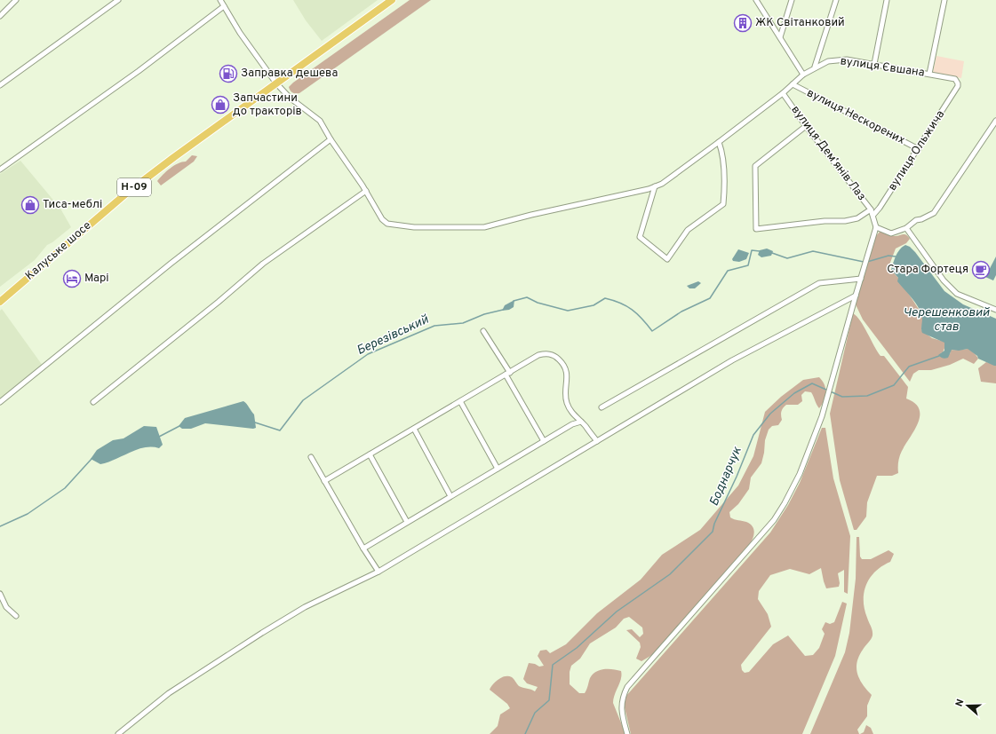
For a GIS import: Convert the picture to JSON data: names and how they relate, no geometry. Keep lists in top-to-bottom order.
{
  "streets": {
    "main road": ["Н-09", "Калуське шосе"],
    "street": [
      "вулиця Євшана",
      "вулиця Нескорених",
      "вулиця Ольжича",
      "вулиця Демʼянів Лаз"
    ]
  },
  "crossings": [
    ["вулиця Євшана", "вулиця Нескорених"],
    ["вулиця Євшана", "вулиця Ольжича"],
    ["вулиця Євшана", "вулиця Демʼянів Лаз"],
    ["вулиця Нескорених", "вулиця Ольжича"],
    ["вулиця Ольжича", "вулиця Демʼянів Лаз"]
  ],
  "water": ["Черешенковий став", "Березівський", "Боднарчук"],
  "places": {
    "building": ["ЖК Світанковий"],
    "fuel station": ["Заправка дешева"],
    "shop": ["Запчастини до тракторів", "Тиса-меблі"],
    "cafe": ["Стара Фортеця"],
    "hotel": ["Марі"]
  },
  "north": "left"
}
